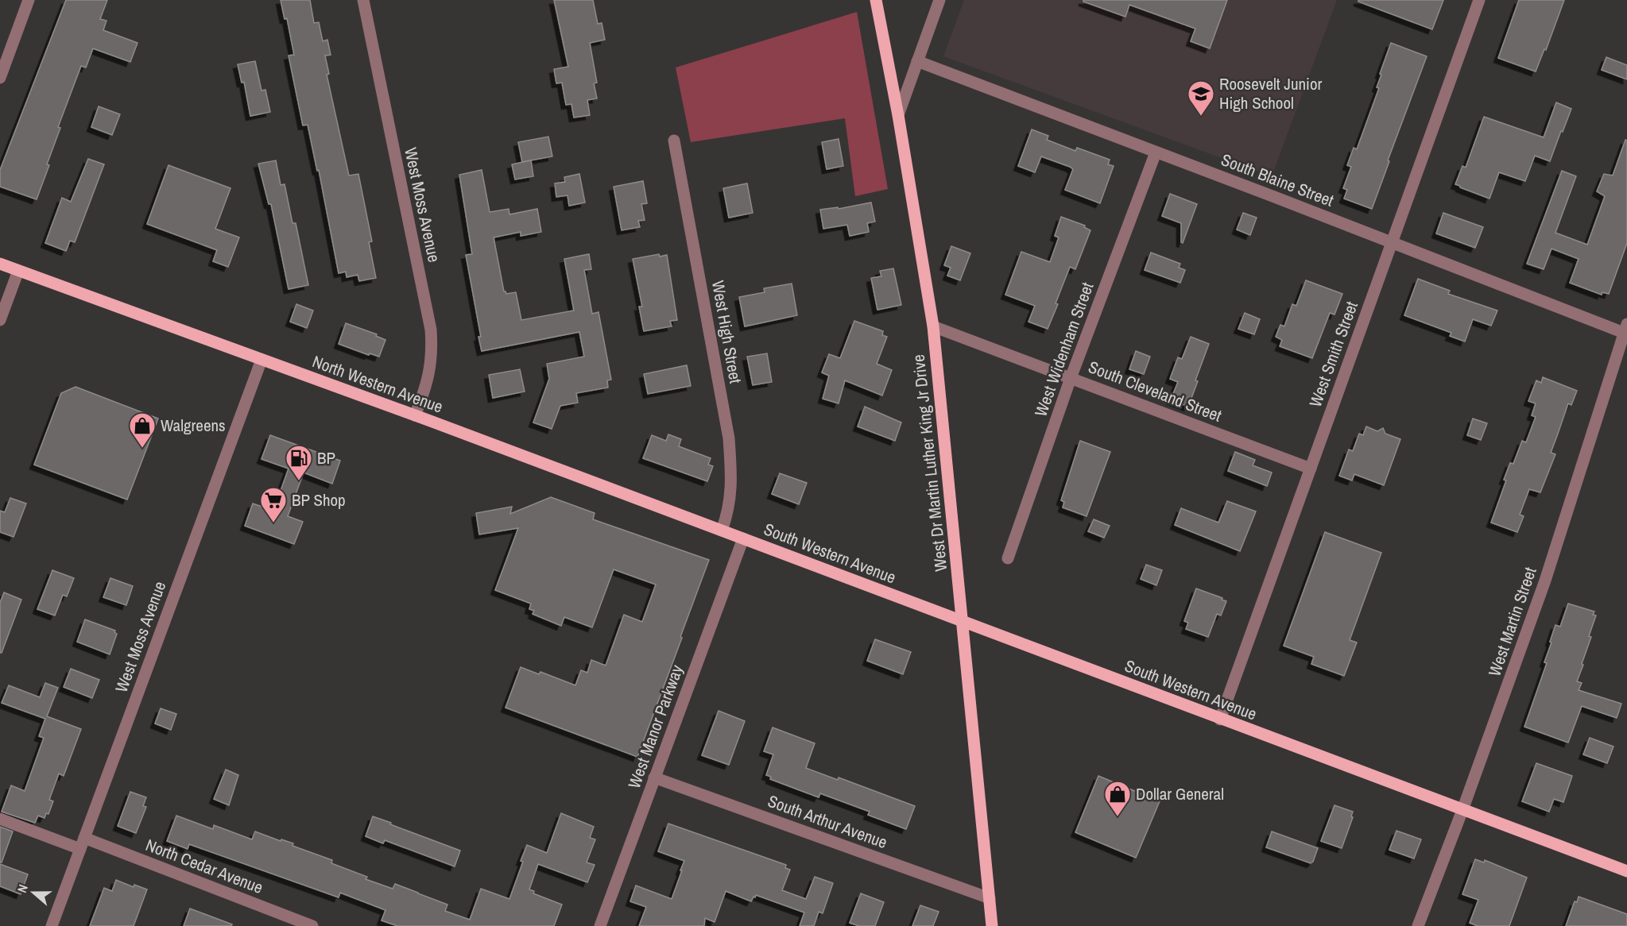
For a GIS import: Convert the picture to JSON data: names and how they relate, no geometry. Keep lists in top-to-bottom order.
{
  "streets": {
    "main road": ["North Western Avenue", "West Dr Martin Luther King Jr Drive", "South Western Avenue"],
    "street": [
      "South Blaine Street",
      "West Moss Avenue",
      "West High Street",
      "West Widenham Street",
      "West Smith Street",
      "South Cleveland Street",
      "West Martin Street",
      "West Manor Parkway",
      "South Arthur Avenue",
      "North Cedar Avenue"
    ]
  },
  "crossings": [
    ["South Blaine Street", "West Widenham Street"],
    ["South Blaine Street", "West Smith Street"],
    ["South Blaine Street", "West Martin Street"],
    ["West Moss Avenue", "North Western Avenue"],
    ["West Moss Avenue", "North Cedar Avenue"],
    ["West High Street", "North Western Avenue"],
    ["West Widenham Street", "South Cleveland Street"],
    ["West Smith Street", "South Cleveland Street"],
    ["West Smith Street", "South Western Avenue"],
    ["North Western Avenue", "South Western Avenue"],
    ["North Western Avenue", "West Manor Parkway"],
    ["South Cleveland Street", "West Dr Martin Luther King Jr Drive"],
    ["West Dr Martin Luther King Jr Drive", "South Western Avenue"],
    ["West Dr Martin Luther King Jr Drive", "South Arthur Avenue"],
    ["South Western Avenue", "West Martin Street"],
    ["South Western Avenue", "West Manor Parkway"],
    ["West Manor Parkway", "South Arthur Avenue"]
  ],
  "places": {
    "school or university": ["Roosevelt Junior High School"],
    "shop": ["Walgreens", "Dollar General"],
    "fuel station": ["BP"],
    "supermarket": ["BP Shop"]
  },
  "north": "left"
}
